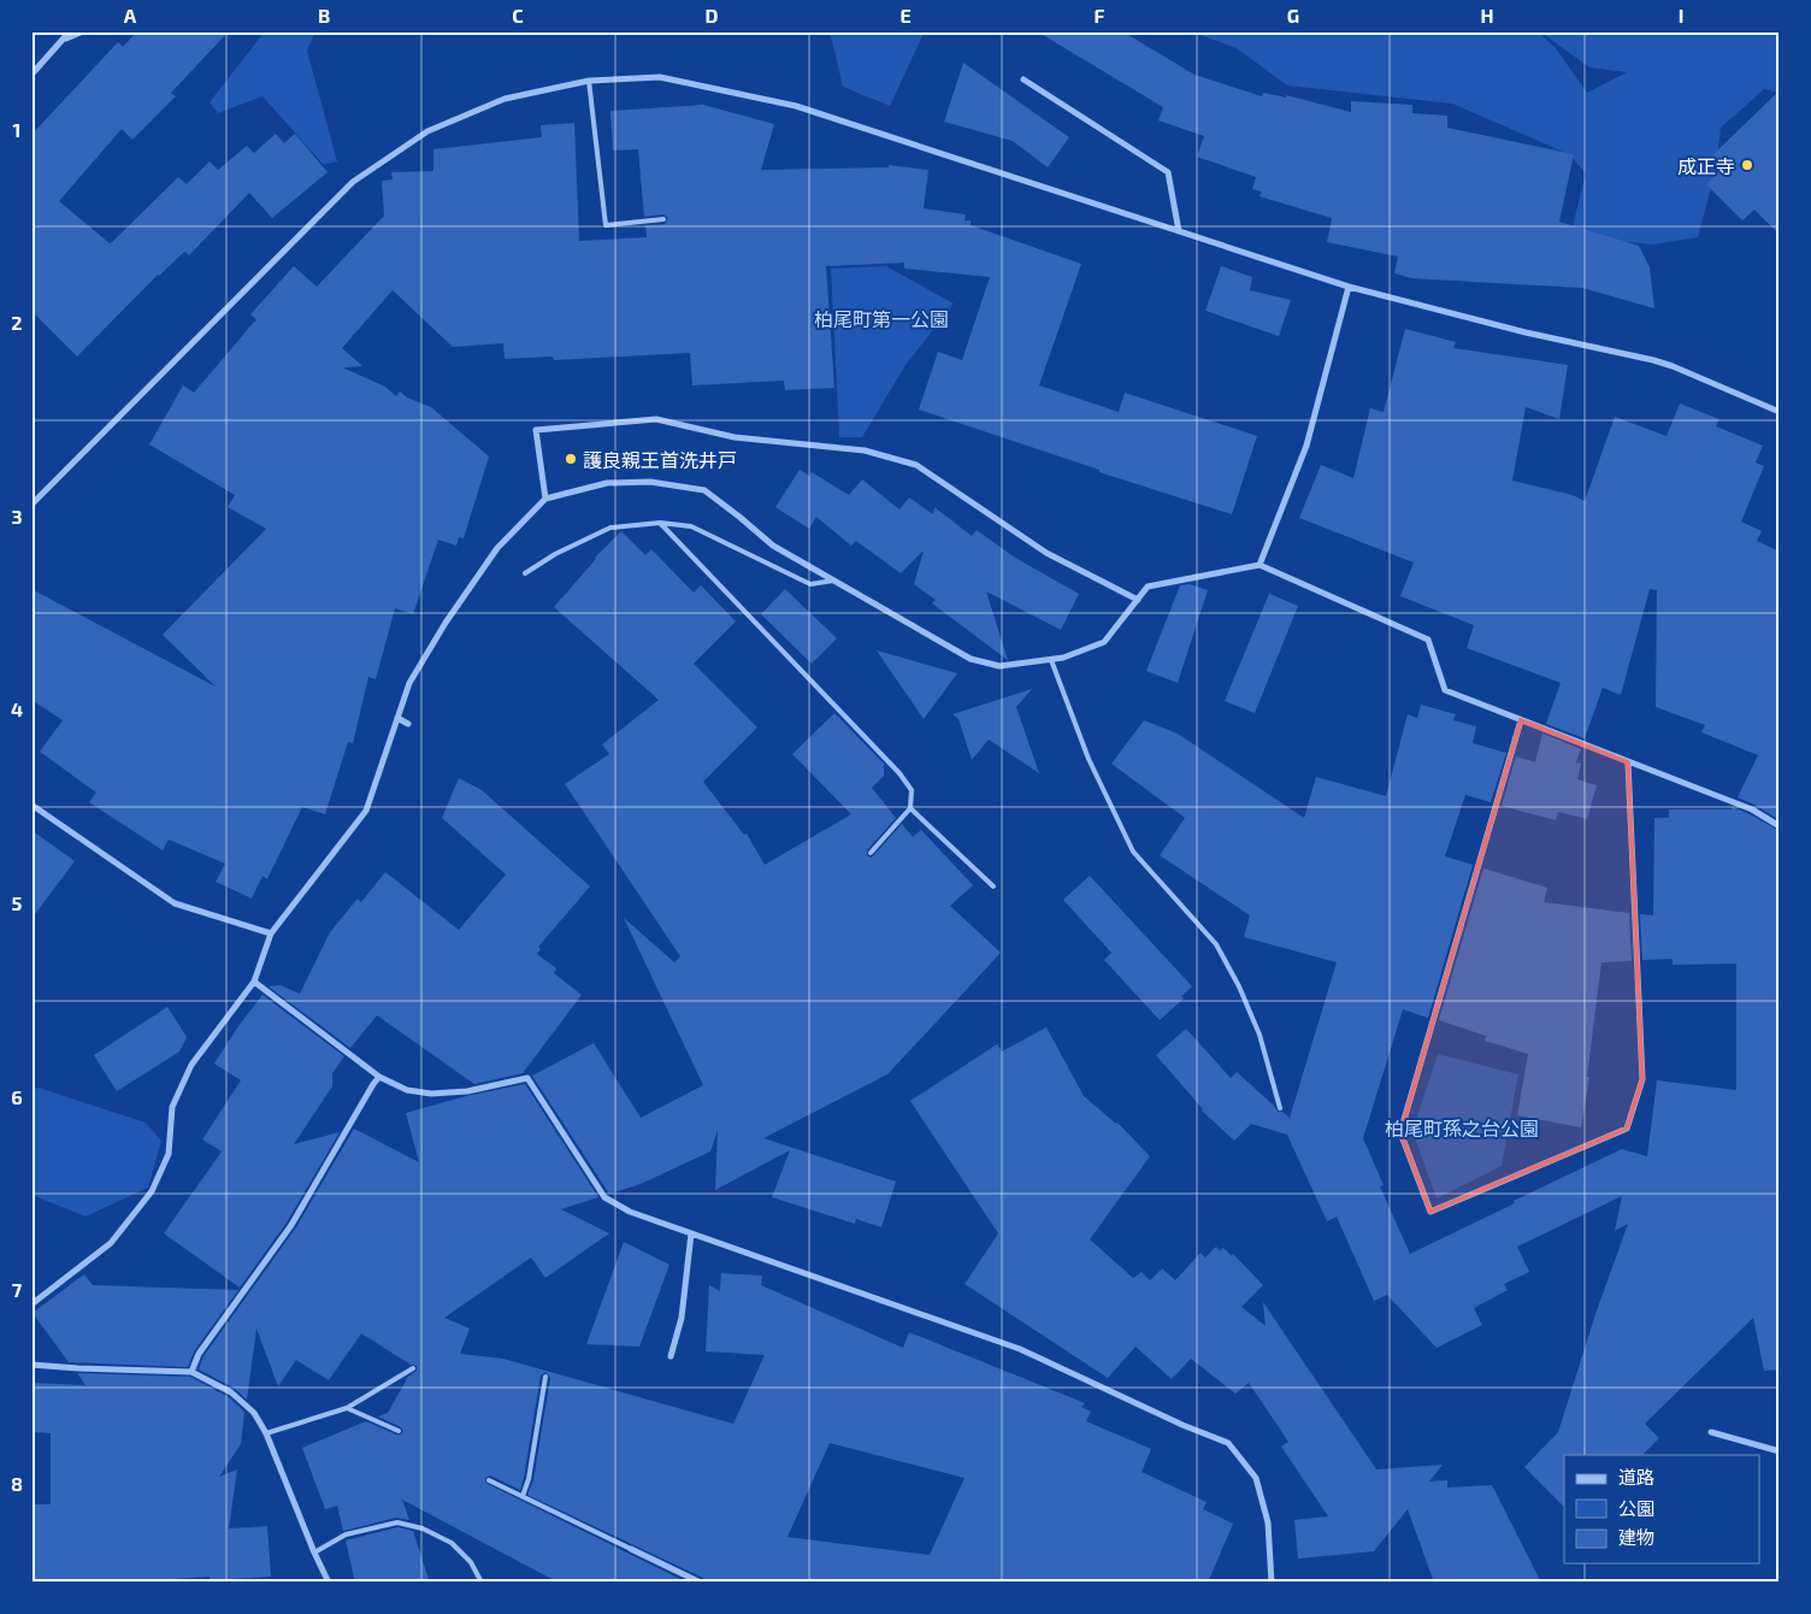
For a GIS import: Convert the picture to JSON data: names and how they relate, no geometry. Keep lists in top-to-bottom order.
{
  "parks": ["柏尾町第一公園", "柏尾町孫之台公園"],
  "places": ["成正寺", "護良親王首洗井戸"],
  "legend": ["道路", "公園", "建物"],
  "grid": {
    "columns": [
      "A",
      "B",
      "C",
      "D",
      "E",
      "F",
      "G",
      "H",
      "I"
    ],
    "rows": [
      "1",
      "2",
      "3",
      "4",
      "5",
      "6",
      "7",
      "8"
    ]
  }
}
